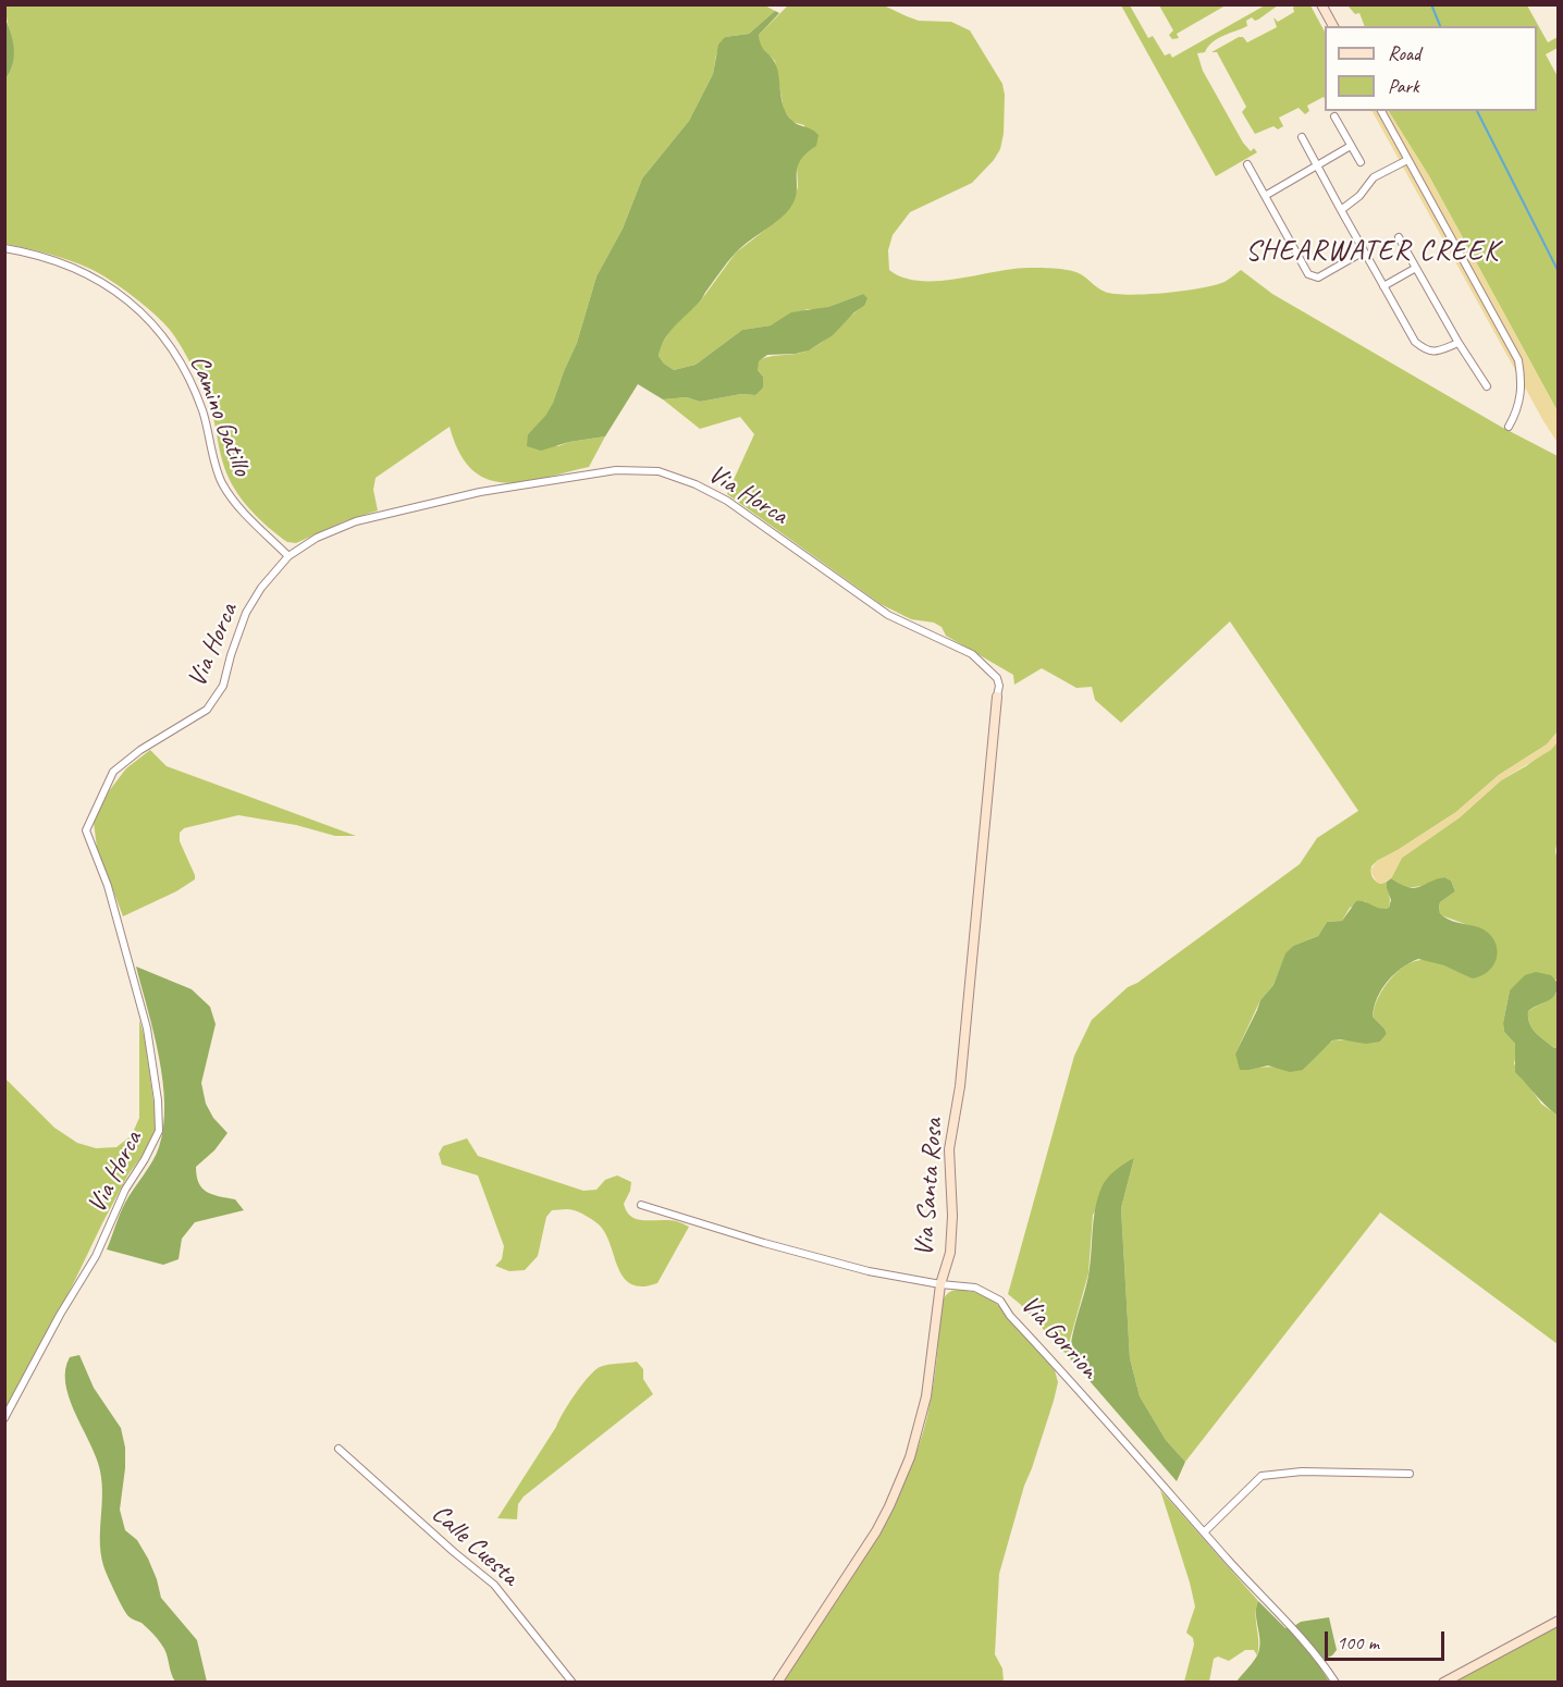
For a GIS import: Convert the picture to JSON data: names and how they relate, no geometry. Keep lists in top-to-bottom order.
{
  "streets": {
    "street": [
      "Camino Gatillo",
      "Via Horca",
      "Via Santa Rosa",
      "Via Gorrion",
      "Calle Cuesta"
    ]
  },
  "crossings": [
    ["Camino Gatillo", "Via Horca"],
    ["Via Horca", "Via Santa Rosa"],
    ["Via Santa Rosa", "Via Gorrion"]
  ],
  "districts": ["SHEARWATER CREEK"],
  "legend": ["Road", "Park"],
  "scale_bar": "100 m"
}
